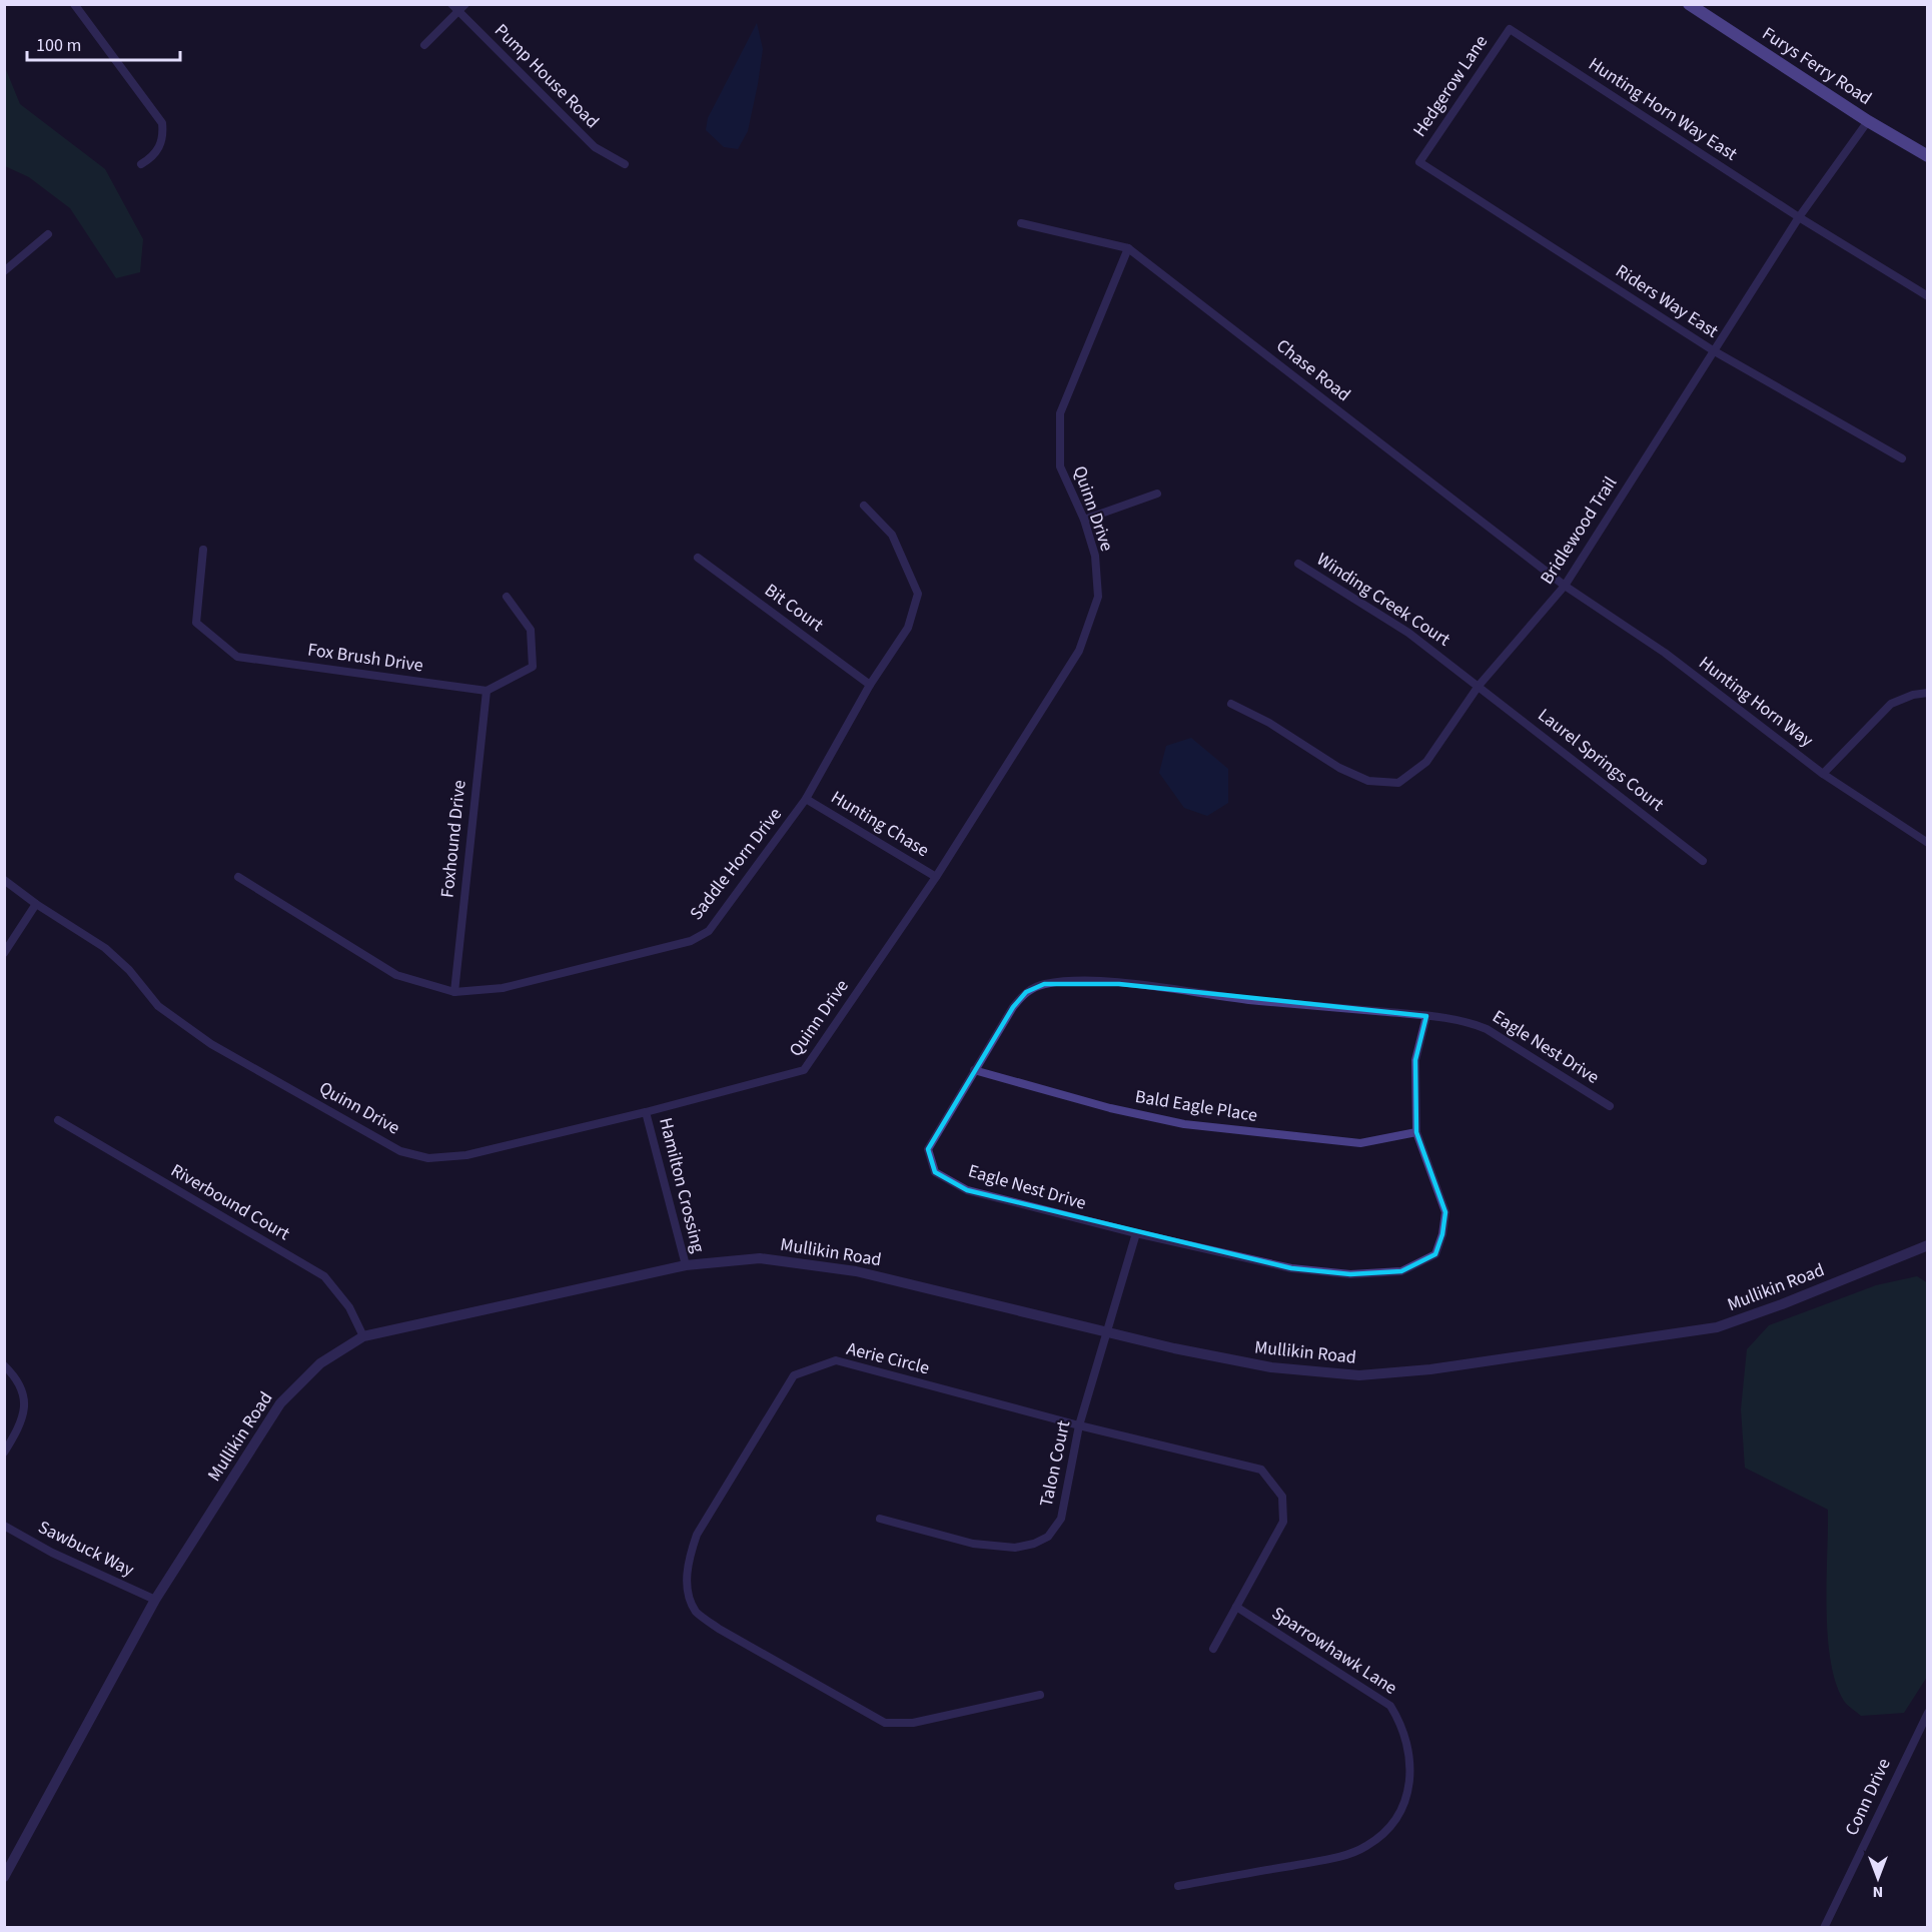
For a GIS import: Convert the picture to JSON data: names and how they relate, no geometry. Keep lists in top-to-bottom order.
{
  "streets": {
    "main road": ["Furys Ferry Road"],
    "street": [
      "Pump House Road",
      "Hedgerow Lane",
      "Hunting Horn Way East",
      "Riders Way East",
      "Chase Road",
      "Quinn Drive",
      "Bridlewood Trail",
      "Winding Creek Court",
      "Bit Court",
      "Fox Brush Drive",
      "Hunting Horn Way",
      "Laurel Springs Court",
      "Hunting Chase",
      "Foxhound Drive",
      "Saddle Horn Drive",
      "Eagle Nest Drive",
      "Bald Eagle Place",
      "Hamilton Crossing",
      "Riverbound Court",
      "Mullikin Road",
      "Aerie Circle",
      "Talon Court",
      "Sawbuck Way",
      "Sparrowhawk Lane",
      "Conn Drive"
    ]
  },
  "crossings": [
    ["Furys Ferry Road", "Bridlewood Trail"],
    ["Hedgerow Lane", "Hunting Horn Way East"],
    ["Hedgerow Lane", "Riders Way East"],
    ["Hunting Horn Way East", "Bridlewood Trail"],
    ["Riders Way East", "Bridlewood Trail"],
    ["Chase Road", "Quinn Drive"],
    ["Chase Road", "Bridlewood Trail"],
    ["Chase Road", "Hunting Horn Way"],
    ["Quinn Drive", "Hunting Chase"],
    ["Quinn Drive", "Hamilton Crossing"],
    ["Bridlewood Trail", "Winding Creek Court"],
    ["Bridlewood Trail", "Hunting Horn Way"],
    ["Bridlewood Trail", "Laurel Springs Court"],
    ["Winding Creek Court", "Laurel Springs Court"],
    ["Bit Court", "Saddle Horn Drive"],
    ["Fox Brush Drive", "Foxhound Drive"],
    ["Hunting Chase", "Saddle Horn Drive"],
    ["Foxhound Drive", "Saddle Horn Drive"],
    ["Eagle Nest Drive", "Bald Eagle Place"],
    ["Eagle Nest Drive", "Talon Court"],
    ["Hamilton Crossing", "Mullikin Road"],
    ["Riverbound Court", "Mullikin Road"],
    ["Mullikin Road", "Talon Court"],
    ["Mullikin Road", "Sawbuck Way"],
    ["Aerie Circle", "Talon Court"],
    ["Aerie Circle", "Sparrowhawk Lane"]
  ],
  "scale_bar": "100 m",
  "north": "bottom"
}
